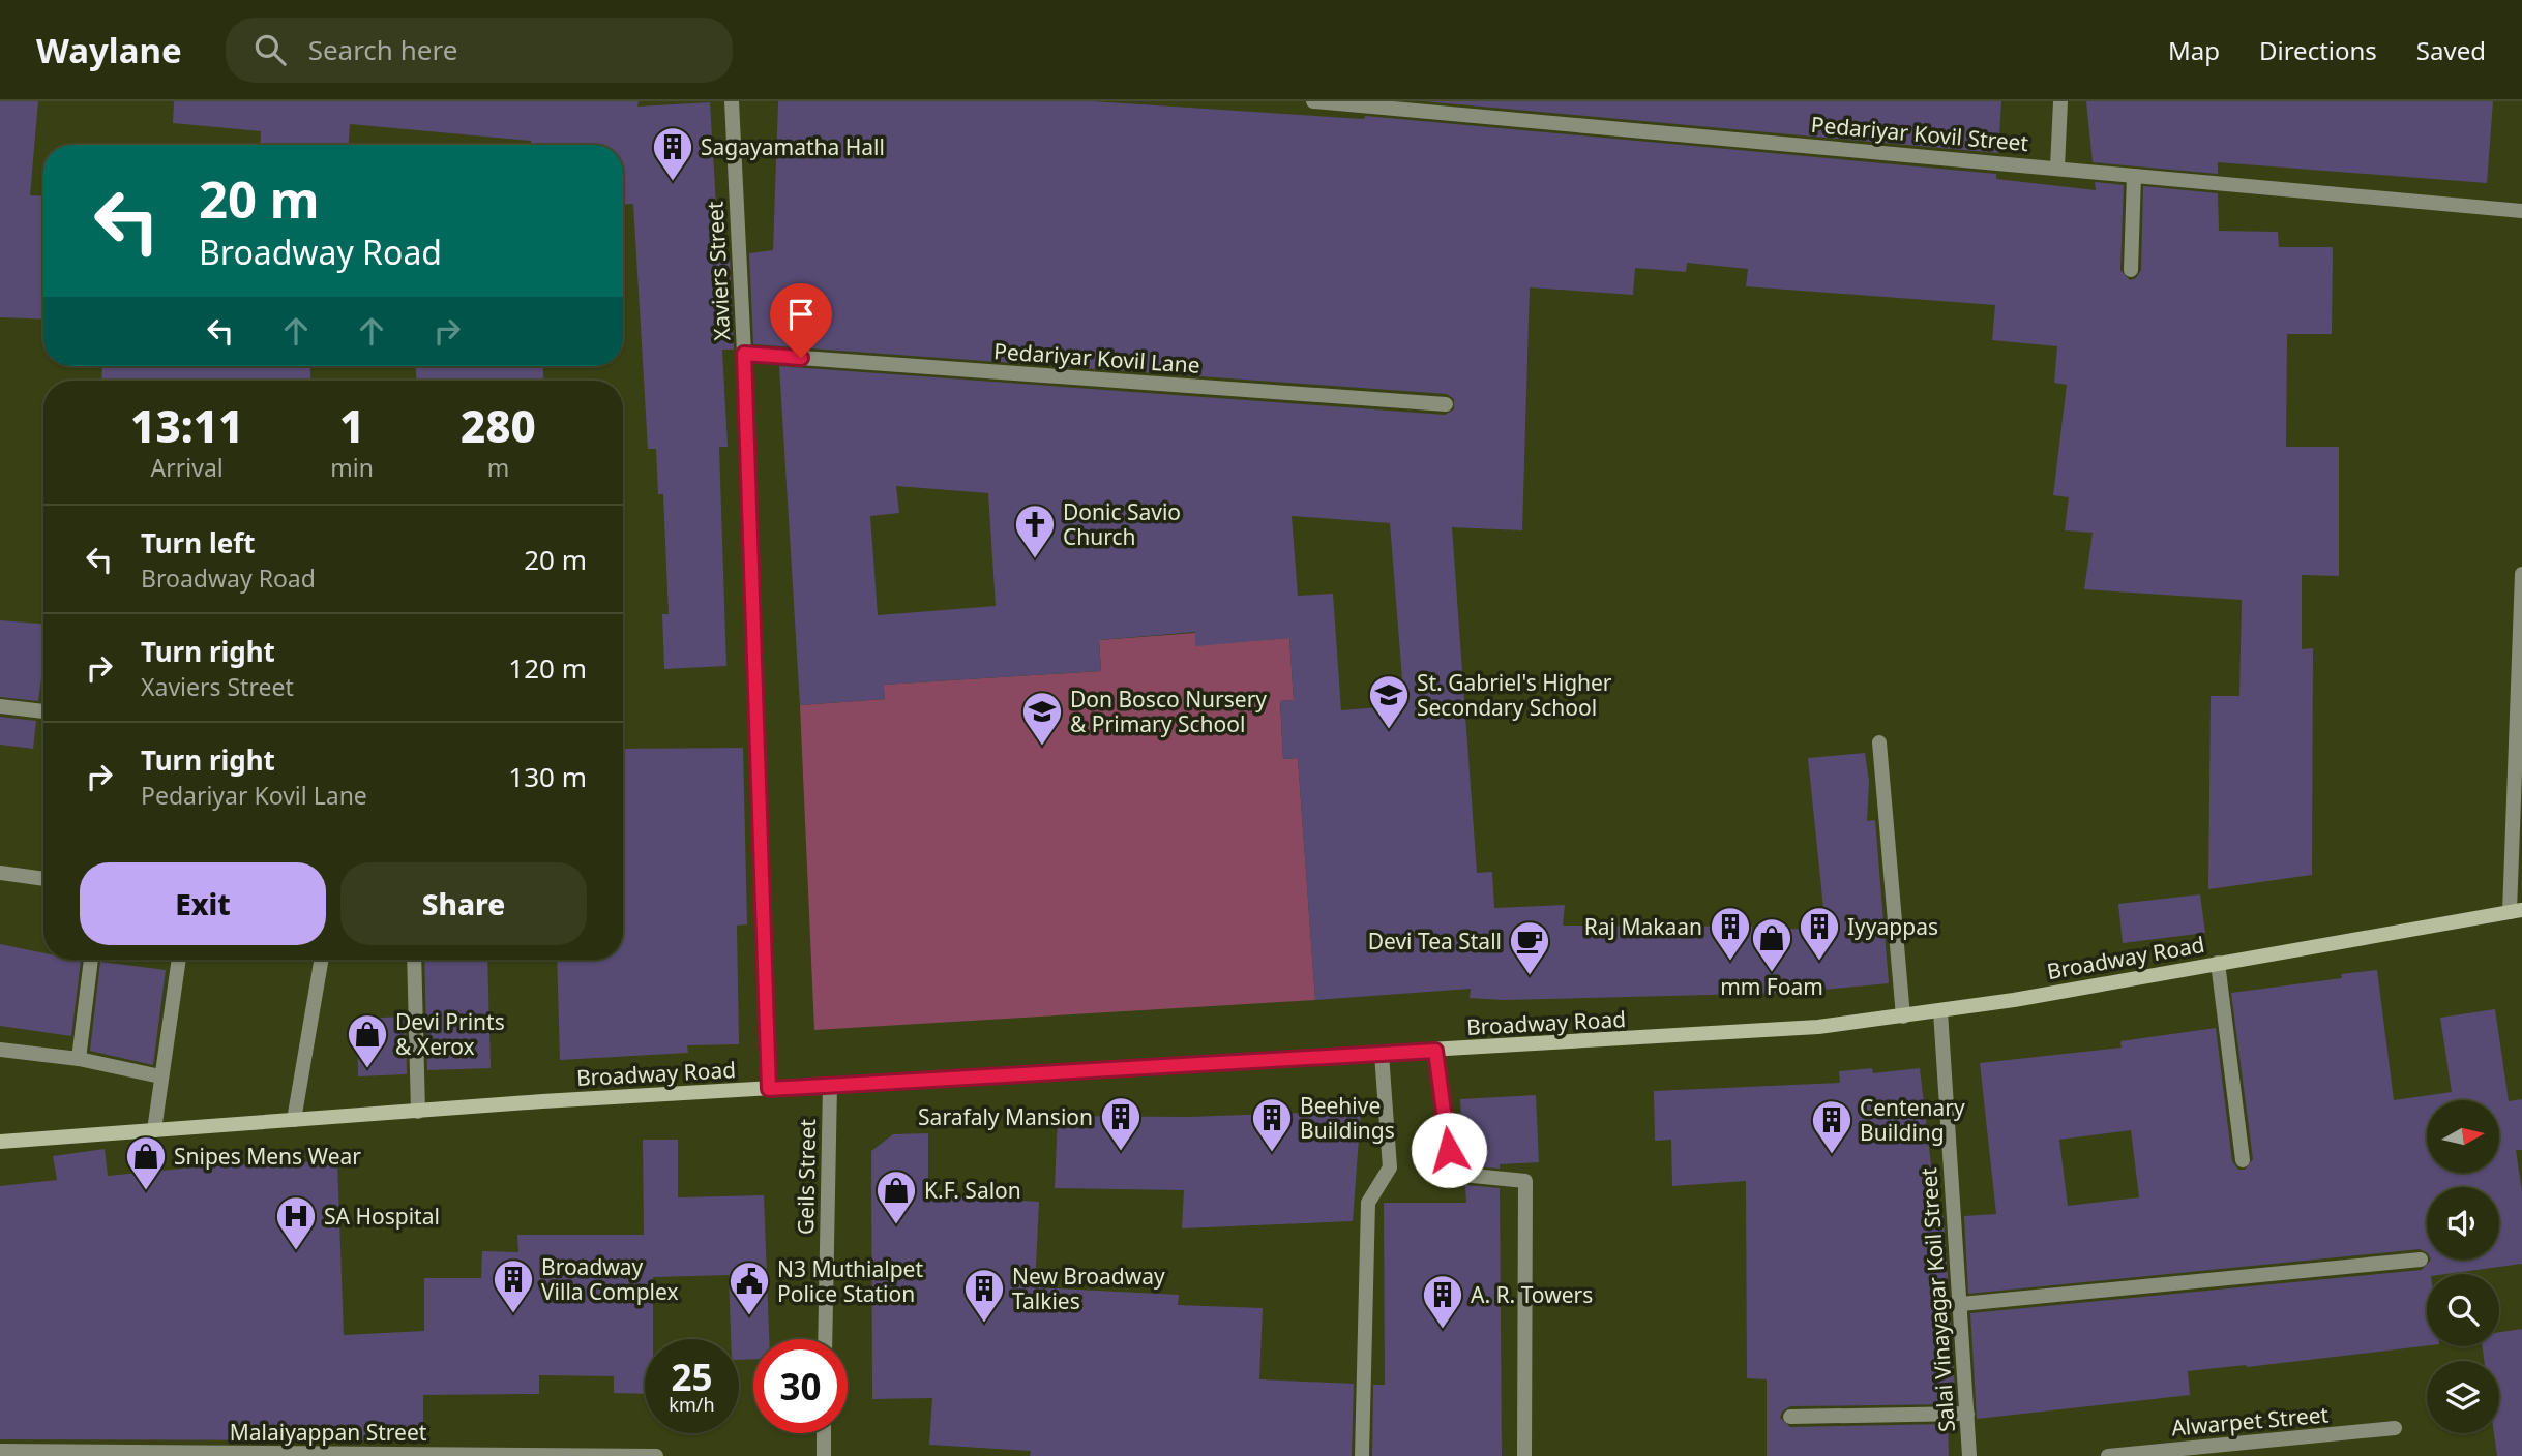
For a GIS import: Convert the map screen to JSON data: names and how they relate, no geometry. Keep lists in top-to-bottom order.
{
  "streets": {
    "main road": ["Broadway Road"],
    "street": [
      "Pedariyar Kovil Street",
      "Xaviers Street",
      "Pedariyar Kovil Lane",
      "Geils Street",
      "Salai Vinayagar Koil Street",
      "Alwarpet Street",
      "Malaiyappan Street"
    ]
  },
  "crossings": [
    ["Xaviers Street", "Pedariyar Kovil Lane"],
    ["Xaviers Street", "Broadway Road"],
    ["Broadway Road", "Geils Street"],
    ["Broadway Road", "Salai Vinayagar Koil Street"]
  ],
  "places": {
    "building": [
      "Sagayamatha Hall",
      "Raj Makaan",
      "Iyyappas",
      "Sarafaly Mansion",
      "Beehive Buildings",
      "Centenary Building",
      "Broadway Villa Complex",
      "New Broadway Talkies",
      "A. R. Towers"
    ],
    "church": ["Donic Savio Church"],
    "school or university": ["St. Gabriel's Higher Secondary School", "Don Bosco Nursery & Primary School"],
    "shop": [
      "mm Foam",
      "Devi Prints & Xerox",
      "Snipes Mens Wear",
      "K.F. Salon"
    ],
    "cafe": ["Devi Tea Stall"],
    "hospital": ["SA Hospital"],
    "public building": ["N3 Muthialpet Police Station"]
  },
  "north": "right",
  "page": {
    "header": "Waylane",
    "search": "Search here",
    "nav": ["Map", "Directions", "Saved"],
    "turn": ["20 m", "Broadway Road"],
    "eta": [
      "13:11",
      "Arrival",
      "1",
      "min",
      "280",
      "m"
    ],
    "list": [
      {
        "name": "Turn left",
        "note": "Broadway Road",
        "value": "20 m"
      },
      {
        "name": "Turn right",
        "note": "Xaviers Street",
        "value": "120 m"
      },
      {
        "name": "Turn right",
        "note": "Pedariyar Kovil Lane",
        "value": "130 m"
      }
    ],
    "buttons": ["Exit", "Share"],
    "speed": "25 km/h",
    "limit": "30"
  }
}
